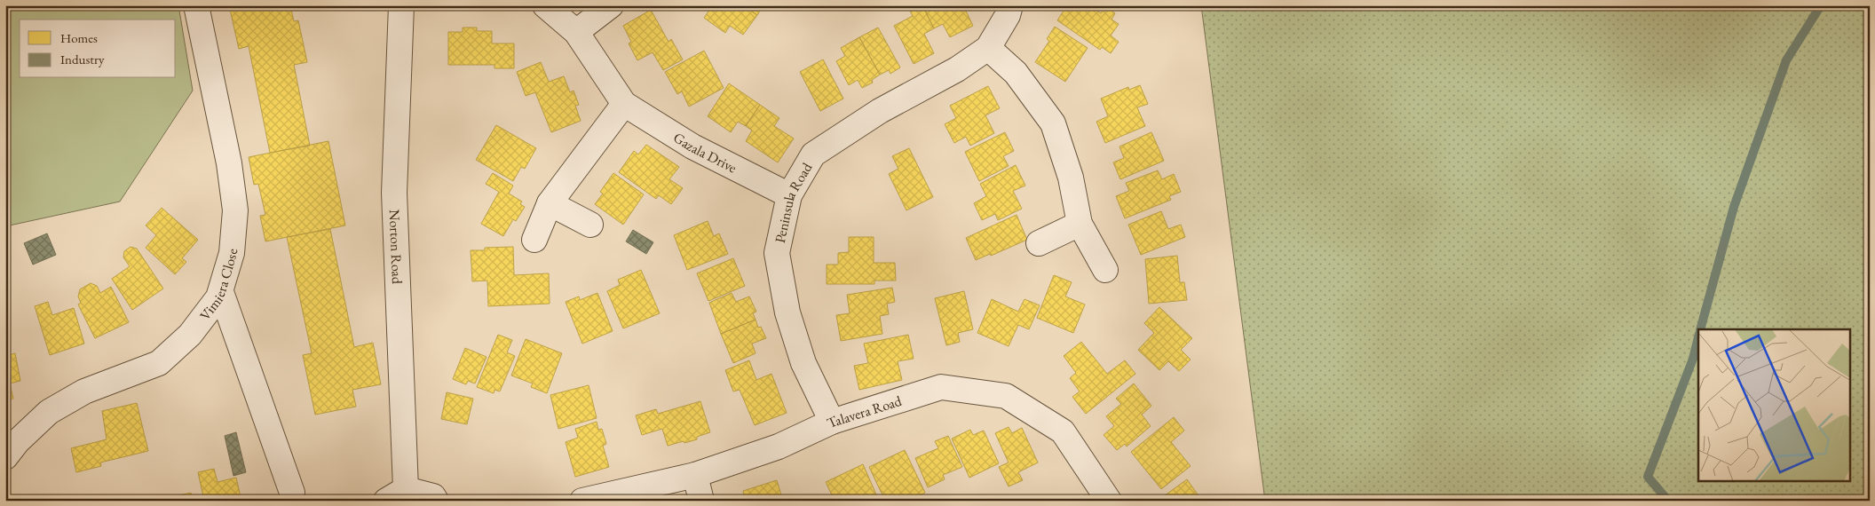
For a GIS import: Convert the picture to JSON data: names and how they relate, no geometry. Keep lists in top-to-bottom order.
{
  "streets": {
    "street": [
      "Gazala Drive",
      "Peninsula Road",
      "Norton Road",
      "Vimiera Close",
      "Talavera Road"
    ]
  },
  "crossings": [
    ["Gazala Drive", "Peninsula Road"],
    ["Peninsula Road", "Talavera Road"]
  ],
  "legend": ["Homes", "Industry"]
}
